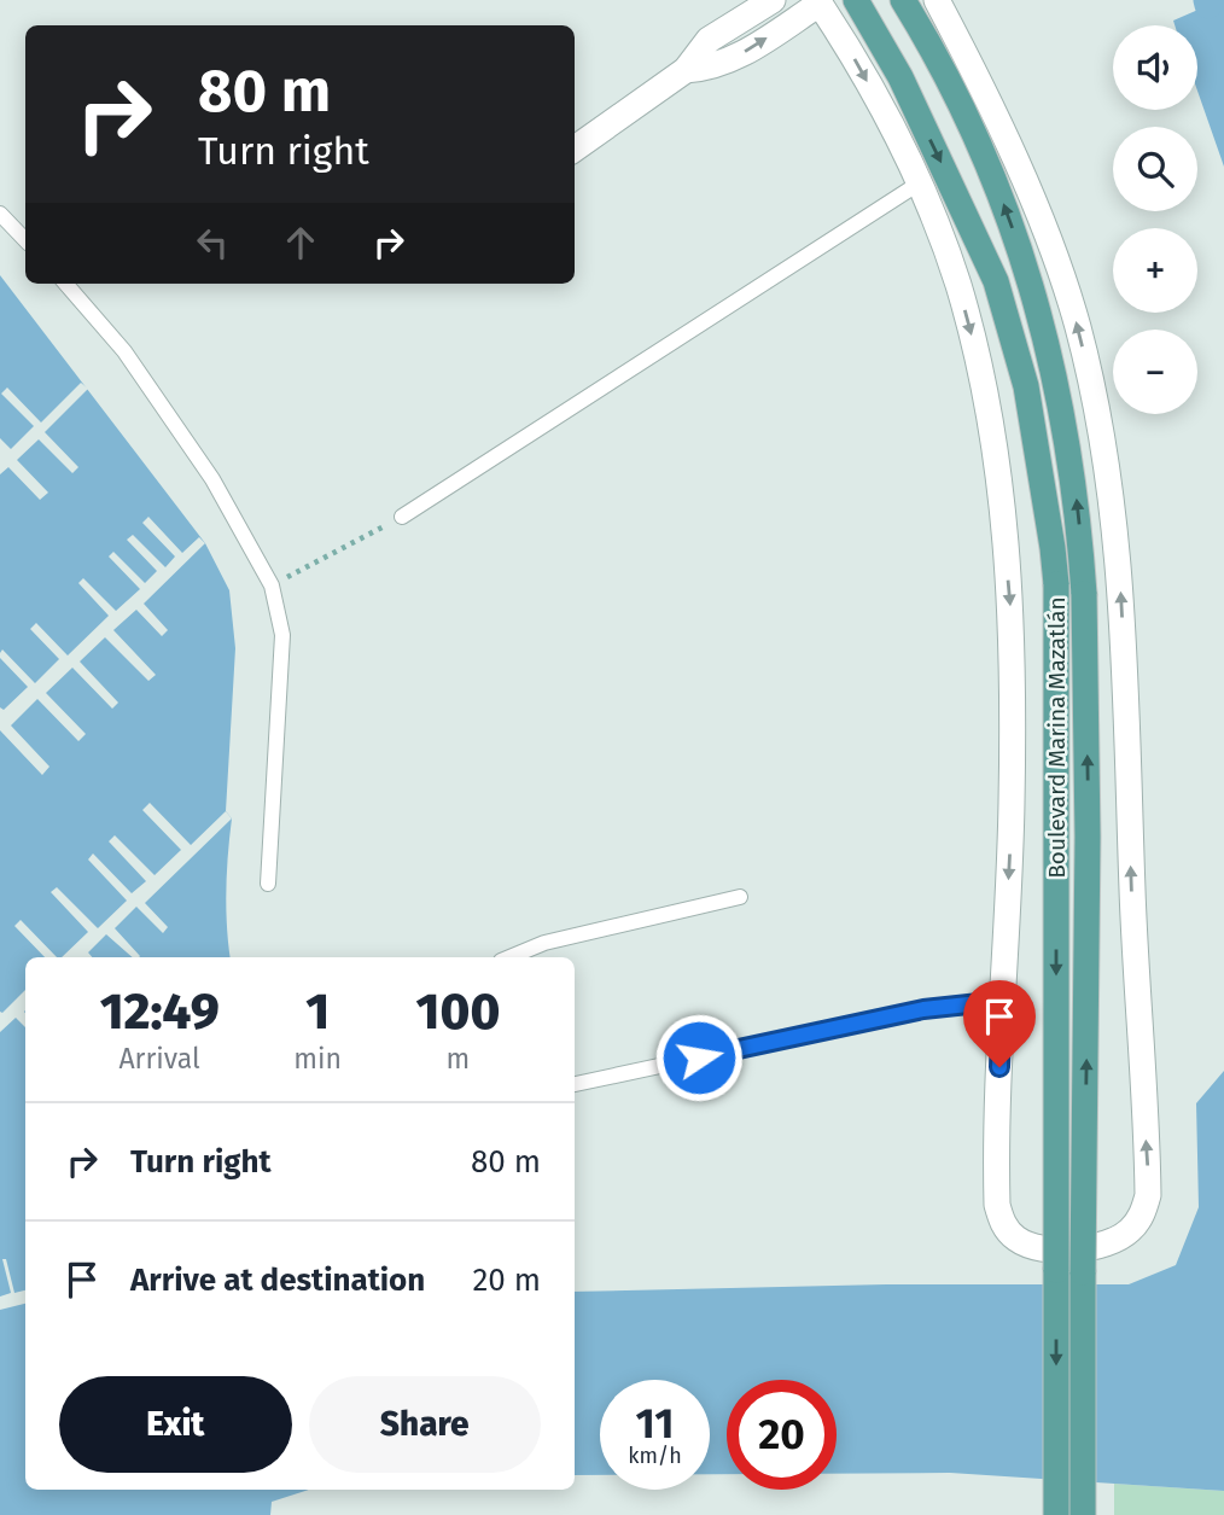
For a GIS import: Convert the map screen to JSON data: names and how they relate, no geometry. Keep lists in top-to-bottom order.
{
  "streets": {
    "main road": ["Boulevard Marina Mazatlán"]
  },
  "page": {
    "map_buttons": ["+", "−"],
    "turn": ["80 m", "Turn right"],
    "eta": [
      "12:49",
      "Arrival",
      "1",
      "min",
      "100",
      "m"
    ],
    "list": [
      {
        "name": "Turn right",
        "value": "80 m"
      },
      {
        "name": "Arrive at destination",
        "value": "20 m"
      }
    ],
    "buttons": ["Exit", "Share"],
    "speed": "11 km/h",
    "limit": "20"
  }
}
